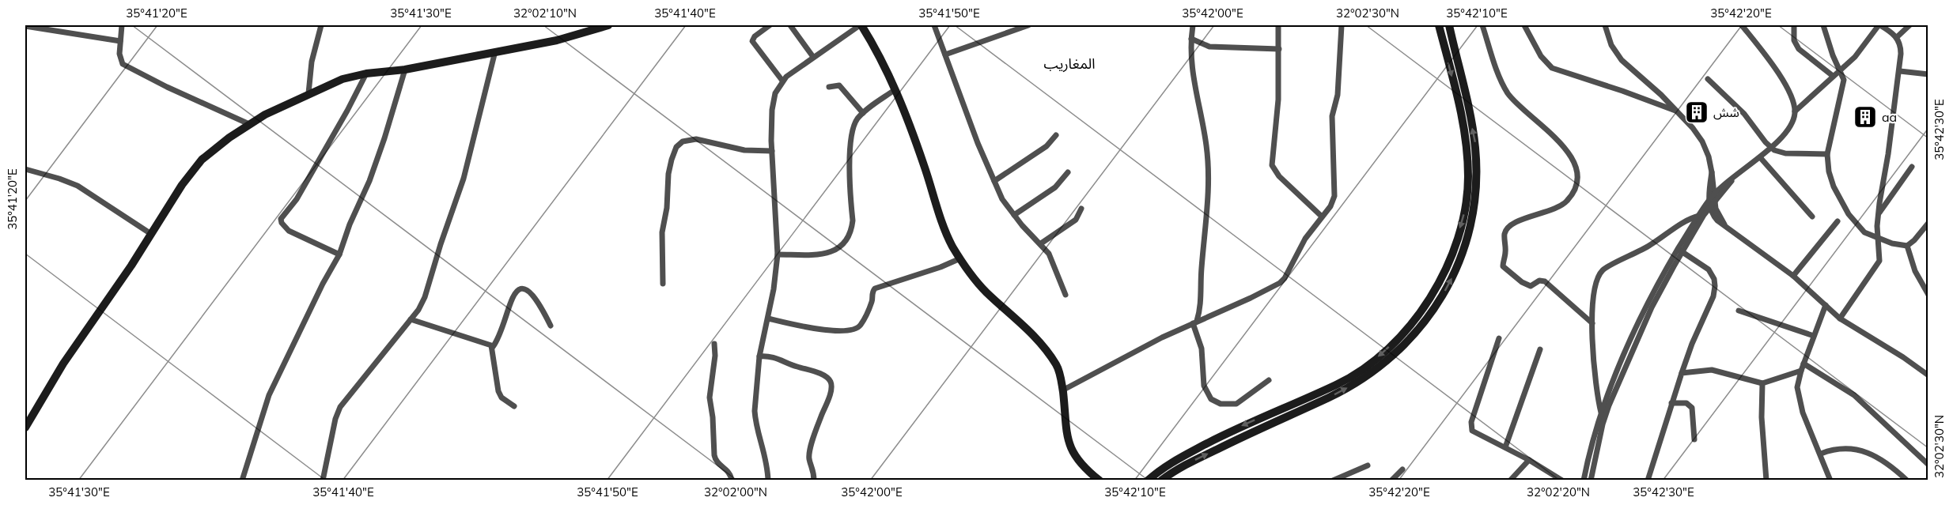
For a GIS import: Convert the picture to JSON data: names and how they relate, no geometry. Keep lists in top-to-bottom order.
{
  "districts": ["المغاريب"],
  "places": {
    "building": ["شش", "aa"]
  },
  "coordinates": [
    "35°41'20\"E",
    "35°41'30\"E",
    "32°02'10\"N",
    "35°41'40\"E",
    "35°41'50\"E",
    "35°42'00\"E",
    "32°02'30\"N",
    "35°42'10\"E",
    "35°42'20\"E",
    "35°42'30\"E",
    "32°02'00\"N",
    "32°02'20\"N"
  ]
}
